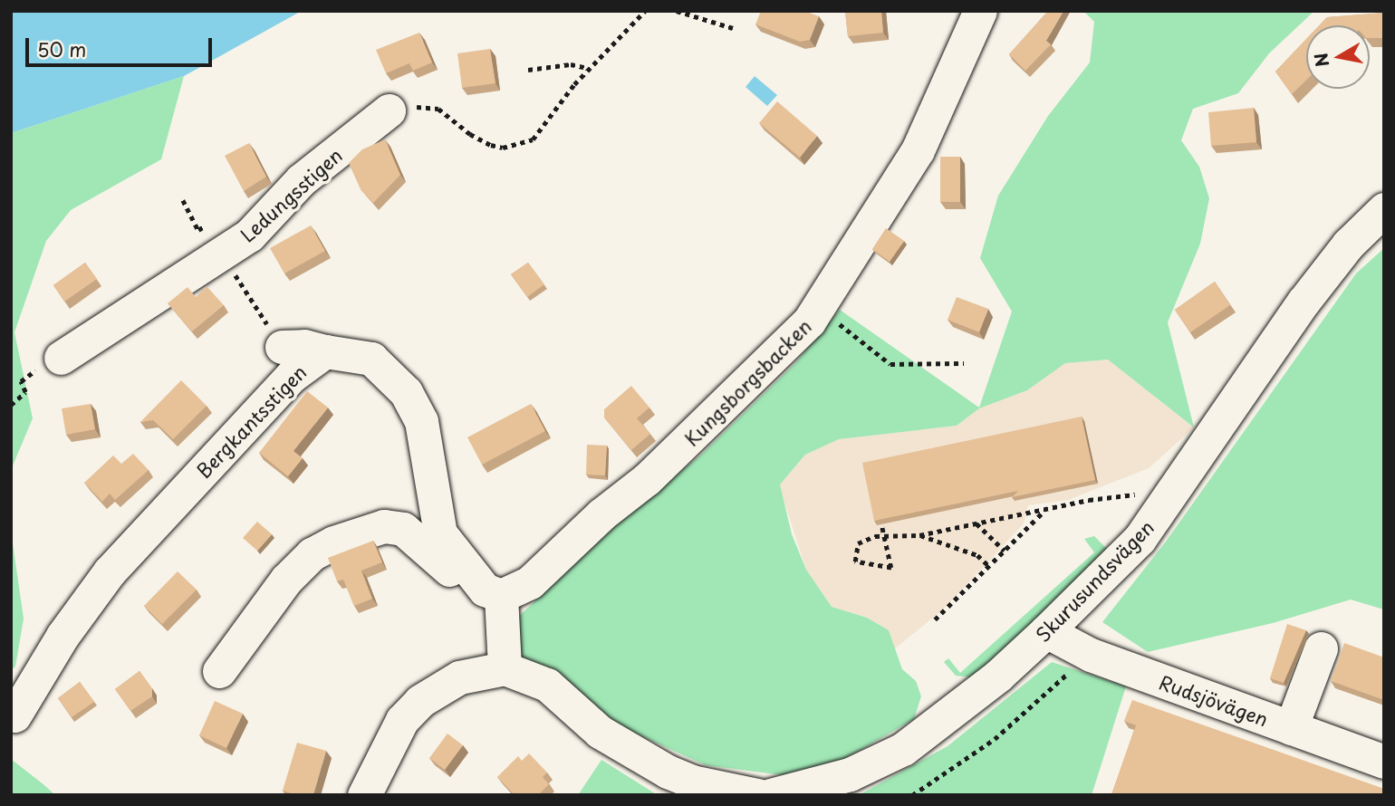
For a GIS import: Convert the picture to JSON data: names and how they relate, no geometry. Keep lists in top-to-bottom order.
{
  "streets": {
    "street": [
      "Ledungsstigen",
      "Kungsborgsbacken",
      "Bergkantsstigen",
      "Skurusundsvägen",
      "Rudsjövägen"
    ]
  },
  "crossings": [
    ["Kungsborgsbacken", "Bergkantsstigen"],
    ["Skurusundsvägen", "Rudsjövägen"]
  ],
  "scale_bar": "50 m",
  "north": "left"
}
